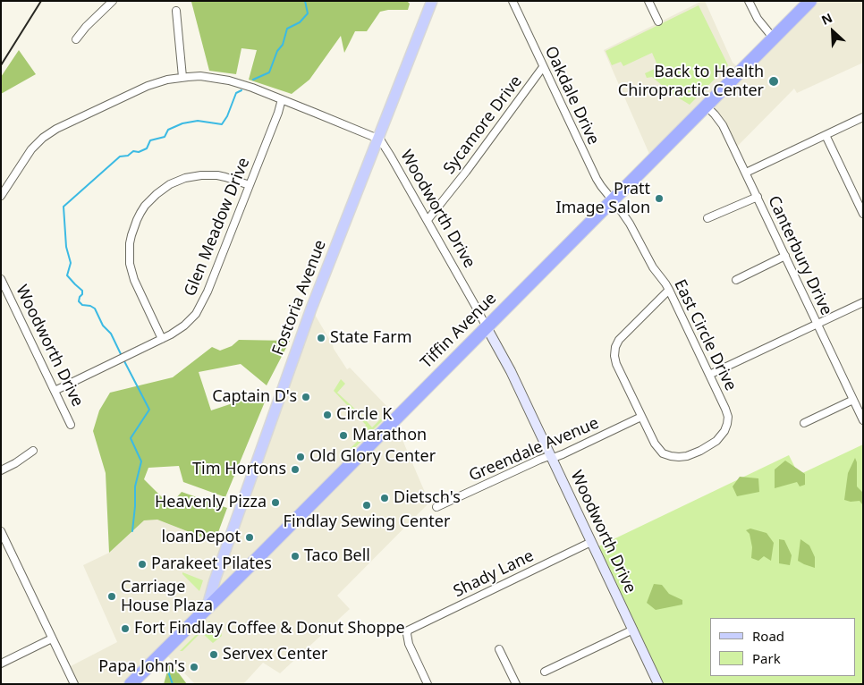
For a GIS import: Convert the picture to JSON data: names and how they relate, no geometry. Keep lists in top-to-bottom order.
{
  "streets": {
    "highway": ["Tiffin Avenue"],
    "main road": ["Fostoria Avenue"],
    "street": [
      "Oakdale Drive",
      "Sycamore Drive",
      "Woodworth Drive",
      "Glen Meadow Drive",
      "Canterbury Drive",
      "East Circle Drive",
      "Greendale Avenue",
      "Shady Lane"
    ]
  },
  "crossings": [
    ["Oakdale Drive", "Sycamore Drive"],
    ["Oakdale Drive", "Tiffin Avenue"],
    ["Oakdale Drive", "East Circle Drive"],
    ["Sycamore Drive", "Woodworth Drive"],
    ["Woodworth Drive", "Glen Meadow Drive"],
    ["Woodworth Drive", "Fostoria Avenue"],
    ["Woodworth Drive", "Tiffin Avenue"],
    ["Woodworth Drive", "Greendale Avenue"],
    ["Woodworth Drive", "Shady Lane"],
    ["Canterbury Drive", "Tiffin Avenue"],
    ["Fostoria Avenue", "Tiffin Avenue"],
    ["Tiffin Avenue", "East Circle Drive"],
    ["East Circle Drive", "Greendale Avenue"]
  ],
  "places": [
    "Back to Health Chiropractic Center",
    "Pratt Image Salon",
    "State Farm",
    "Captain D's",
    "Circle K",
    "Marathon",
    "Old Glory Center",
    "Tim Hortons",
    "Dietsch's",
    "Heavenly Pizza",
    "Findlay Sewing Center",
    "loanDepot",
    "Taco Bell",
    "Parakeet Pilates",
    "Carriage House Plaza",
    "Fort Findlay Coffee & Donut Shoppe",
    "Servex Center",
    "Papa John's"
  ],
  "legend": ["Road", "Park"],
  "north": "top left"
}
